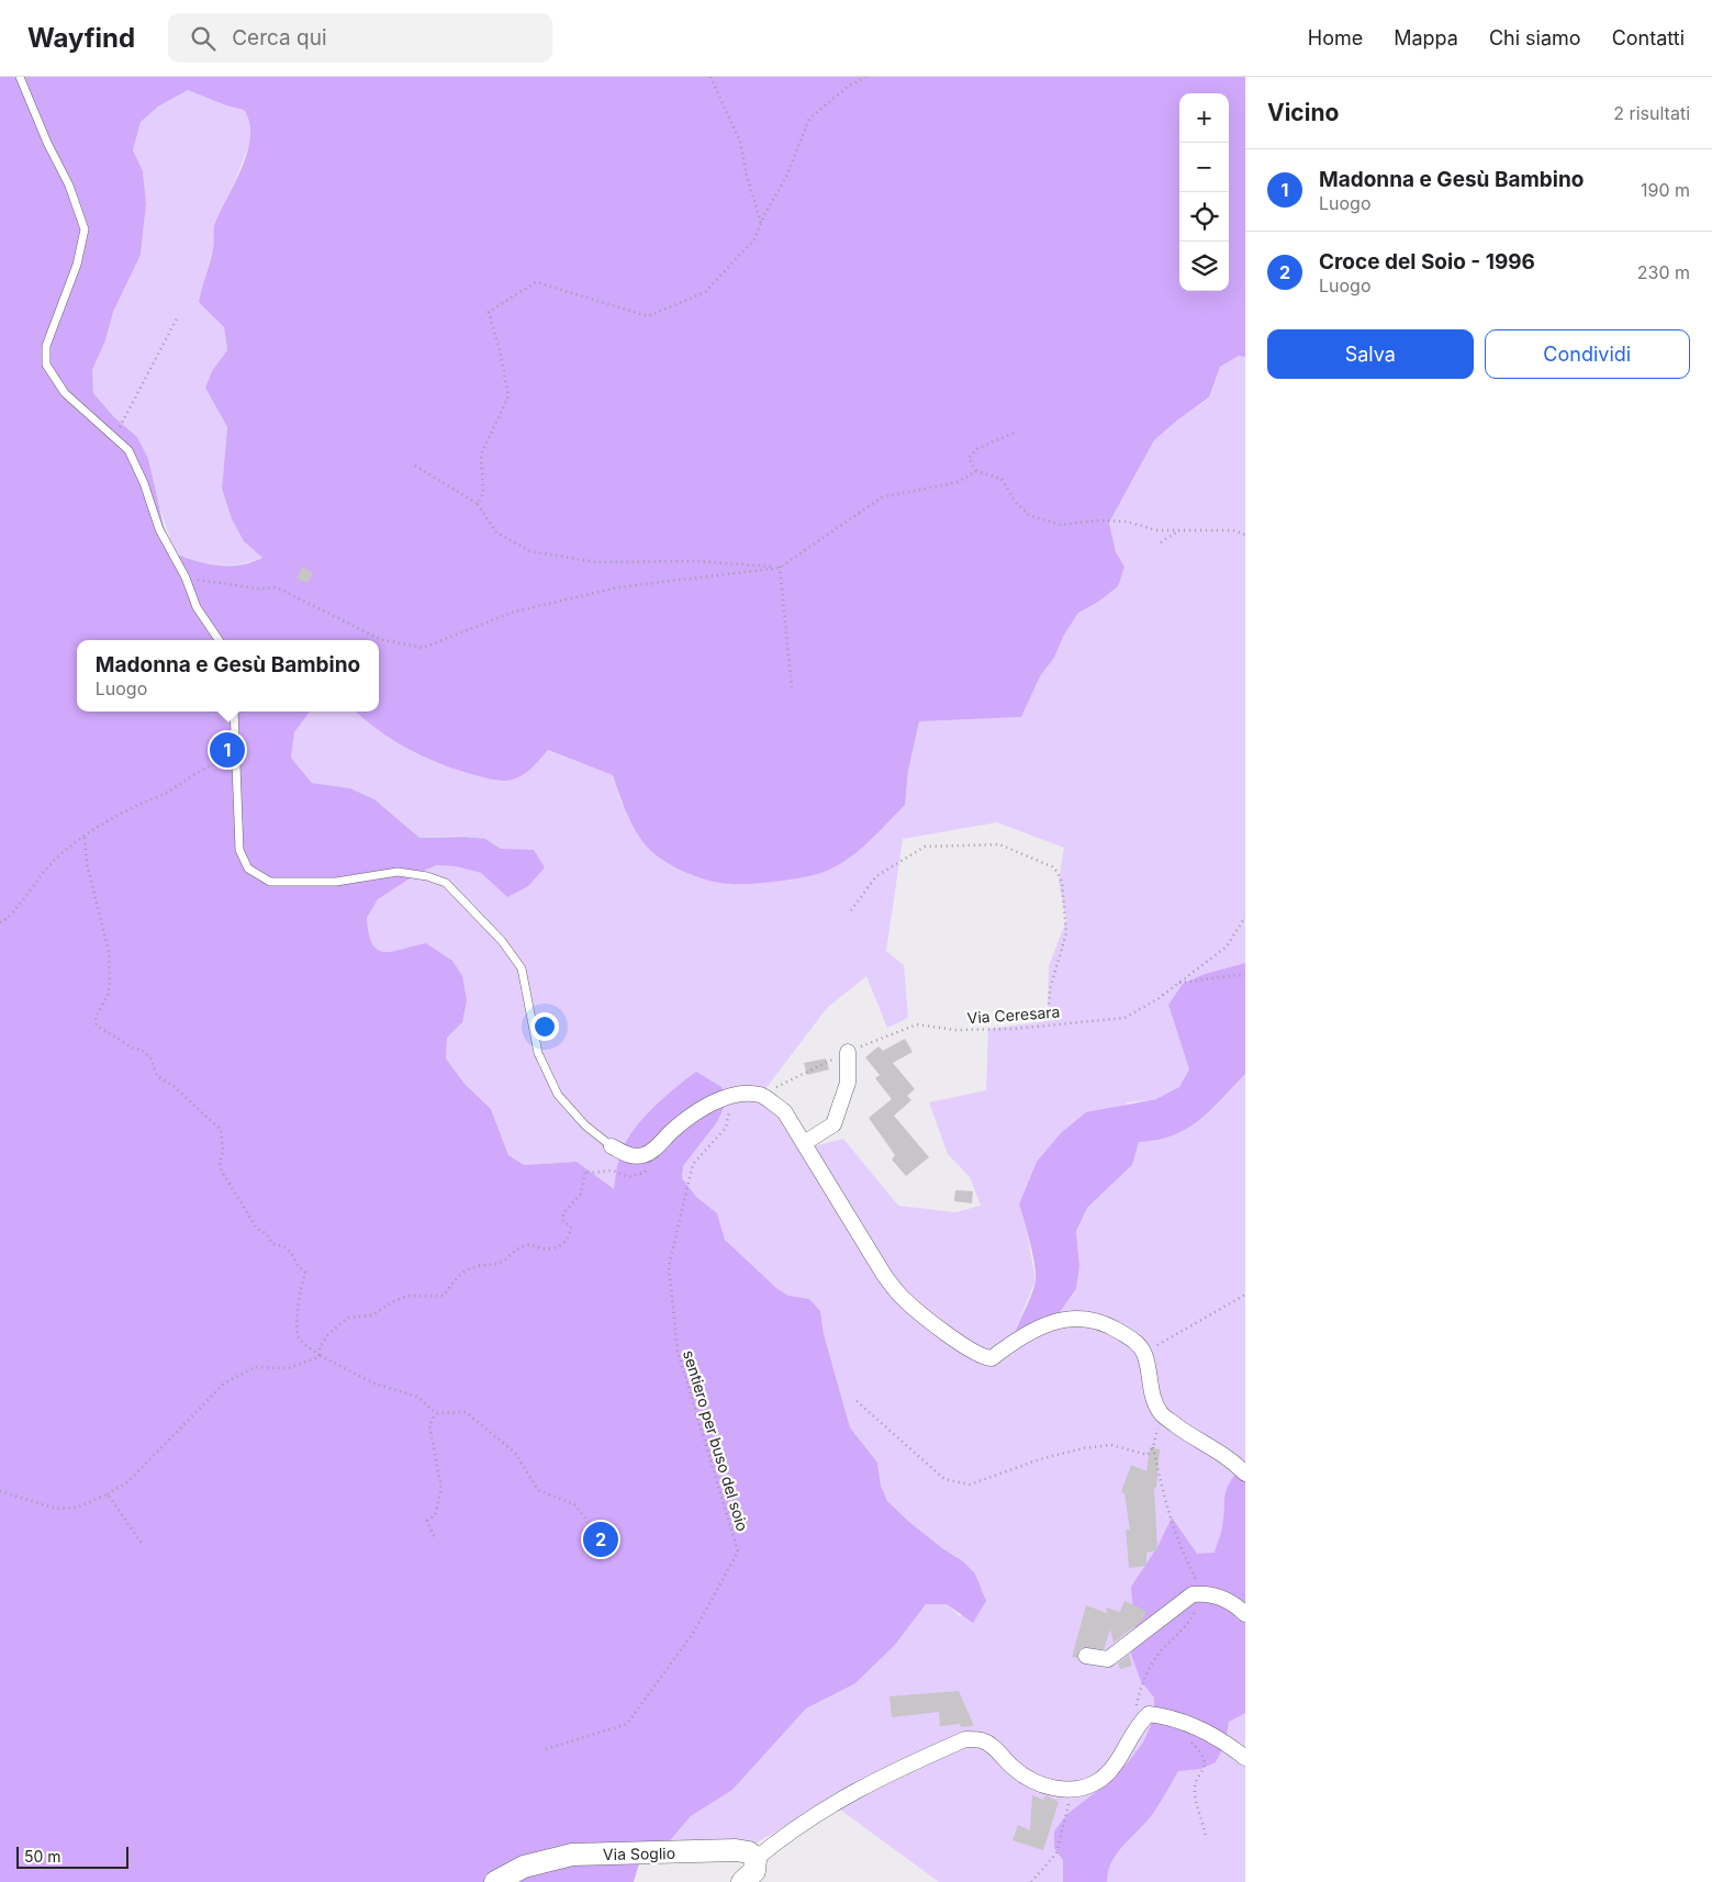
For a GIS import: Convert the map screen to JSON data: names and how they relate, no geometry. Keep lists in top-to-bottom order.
{
  "streets": {
    "street": ["Via Soglio"],
    "path": ["Via Ceresara", "sentiero per buso del soio"]
  },
  "scale_bar": "50 m",
  "page": {
    "header": "Wayfind",
    "search": "Cerca qui",
    "nav": [
      "Home",
      "Mappa",
      "Chi siamo",
      "Contatti"
    ],
    "heading": ["Vicino", "2 risultati"],
    "map_buttons": ["+", "−"],
    "list": [
      {
        "mark": "1",
        "name": "Madonna e Gesù Bambino",
        "note": "Luogo",
        "value": "190 m"
      },
      {
        "mark": "2",
        "name": "Croce del Soio - 1996",
        "note": "Luogo",
        "value": "230 m"
      }
    ],
    "buttons": ["Salva", "Condividi"],
    "popup": ["Madonna e Gesù Bambino", "Luogo"],
    "pins": ["1", "2"],
    "scale": "50 m"
  }
}
